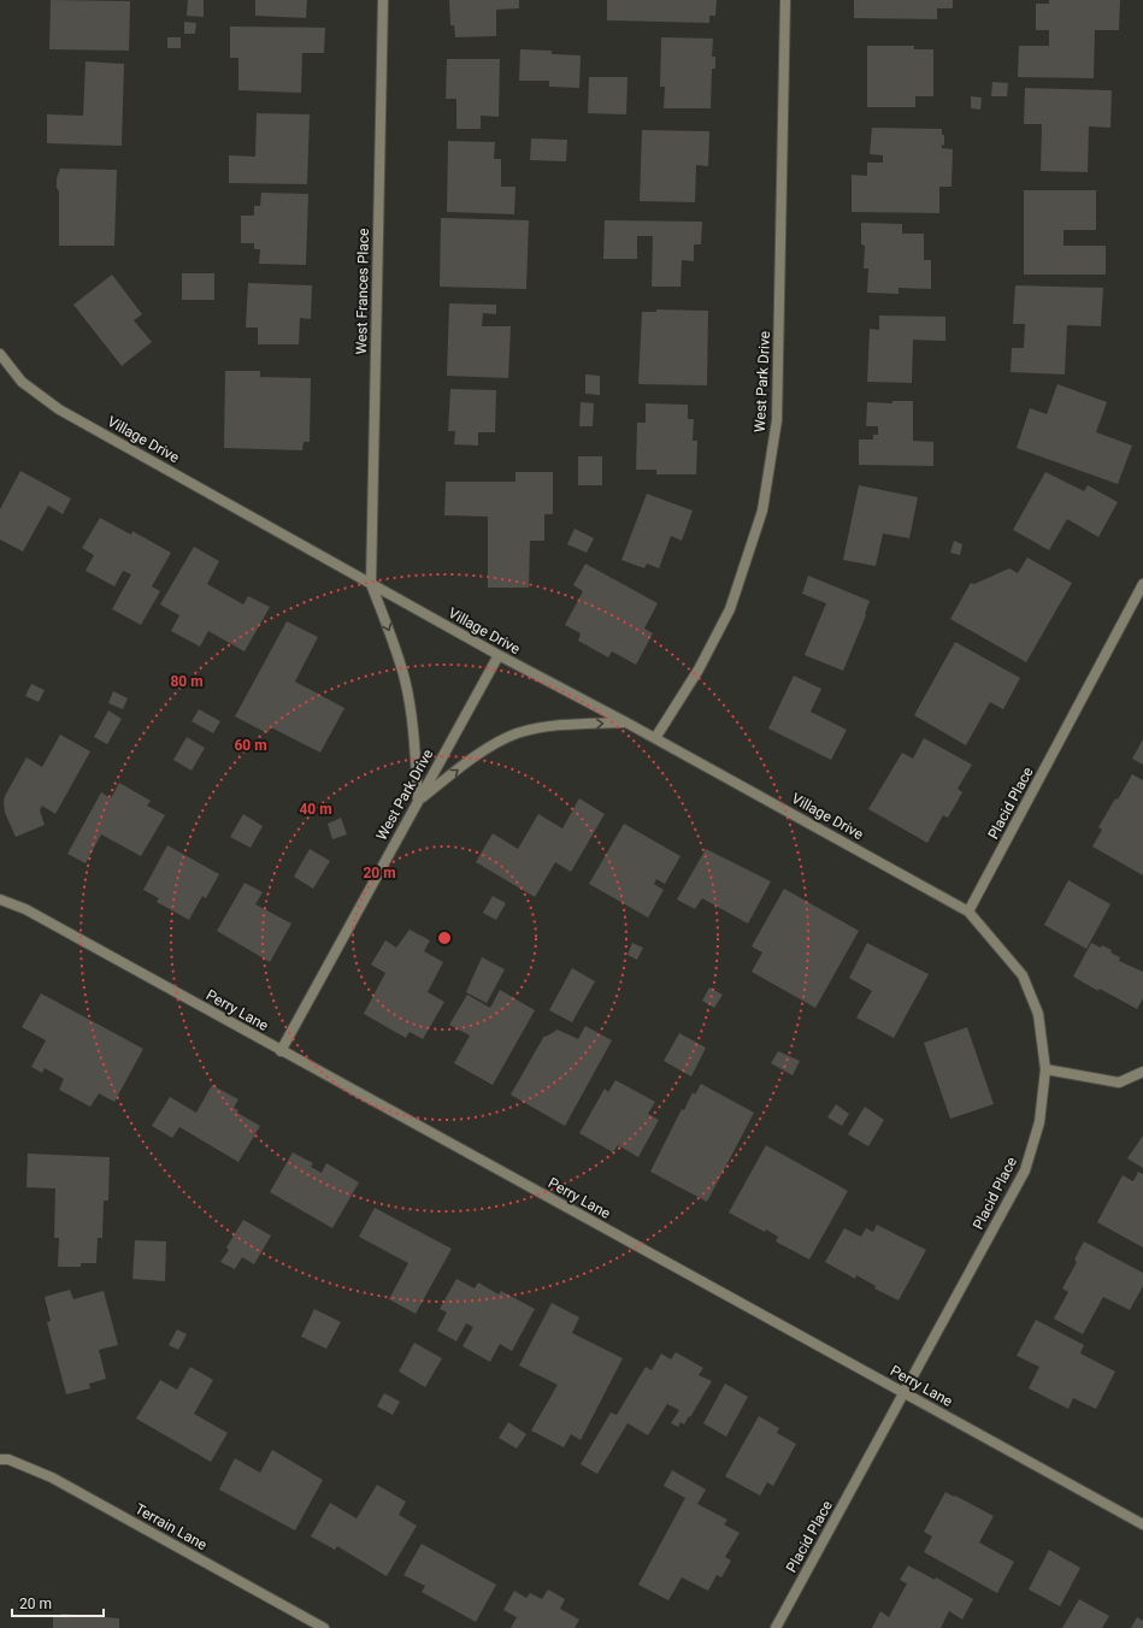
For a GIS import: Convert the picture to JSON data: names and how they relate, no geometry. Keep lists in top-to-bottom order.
{
  "streets": {
    "street": [
      "West Frances Place",
      "West Park Drive",
      "Village Drive",
      "Placid Place",
      "Perry Lane",
      "Terrain Lane"
    ]
  },
  "crossings": [
    ["West Frances Place", "Village Drive"],
    ["West Park Drive", "Village Drive"],
    ["West Park Drive", "Perry Lane"],
    ["Village Drive", "Placid Place"],
    ["Placid Place", "Perry Lane"]
  ],
  "scale_bar": "20 m",
  "rings": [
    "80 m",
    "60 m",
    "40 m",
    "20 m"
  ]
}
